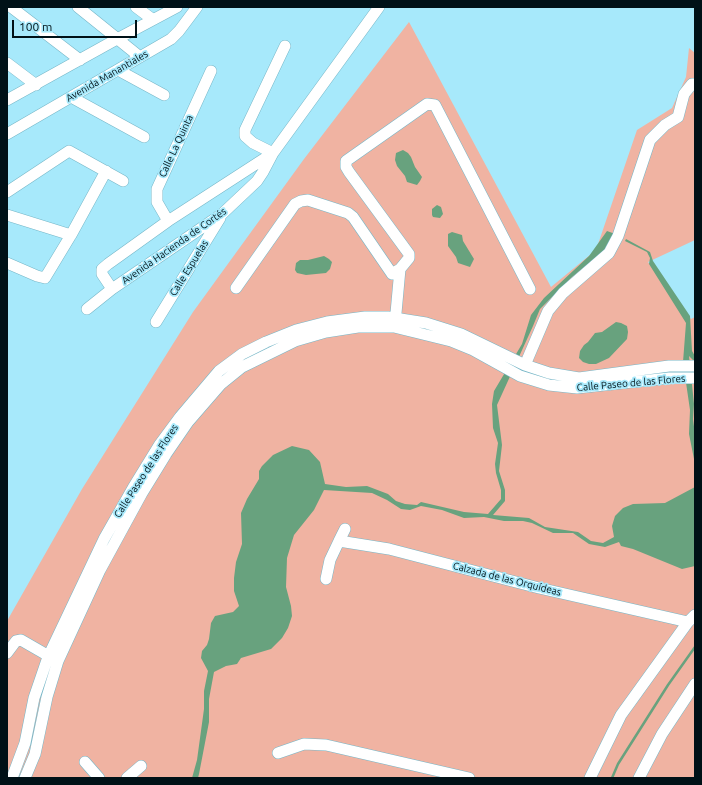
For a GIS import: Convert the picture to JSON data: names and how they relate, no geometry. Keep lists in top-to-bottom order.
{
  "streets": {
    "street": [
      "Avenida Manantiales",
      "Calle La Quinta",
      "Avenida Hacienda de Cortés",
      "Calle Espuelas",
      "Calle Paseo de las Flores",
      "Calzada de las Orquídeas"
    ]
  },
  "crossings": [
    ["Calle La Quinta", "Avenida Hacienda de Cortés"],
    ["Avenida Hacienda de Cortés", "Calle Espuelas"]
  ],
  "scale_bar": "100 m"
}
